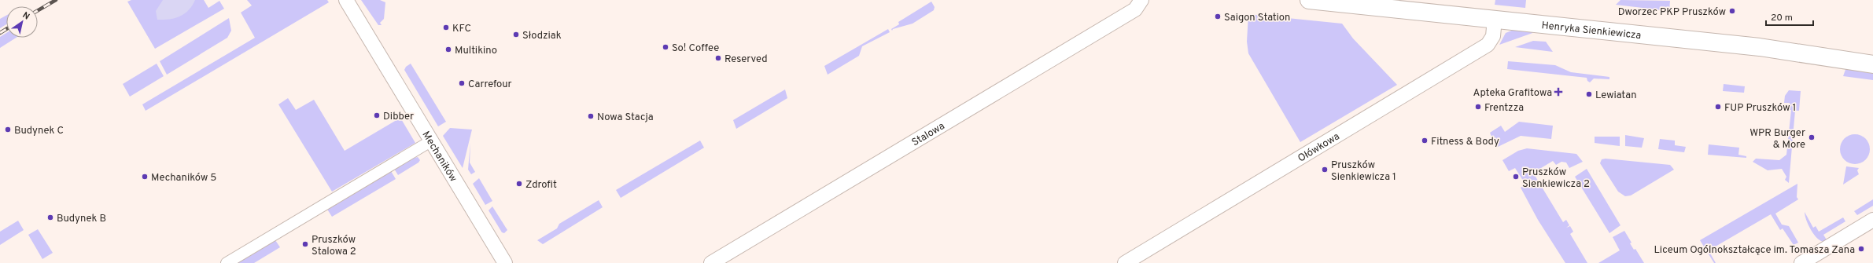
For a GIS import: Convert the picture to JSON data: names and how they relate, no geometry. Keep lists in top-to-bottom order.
{
  "streets": {
    "street": [
      "Henryka Sienkiewicza",
      "Stalowa",
      "Ołówkowa",
      "Mechaników"
    ]
  },
  "crossings": [
    ["Henryka Sienkiewicza", "Ołówkowa"]
  ],
  "places": {
    "other": [
      "Dworzec PKP Pruszków",
      "Saigon Station",
      "KFC",
      "Słodziak",
      "So! Coffee",
      "Multikino",
      "Reserved",
      "Carrefour",
      "Lewiatan",
      "Frentzza",
      "FUP Pruszków 1",
      "Dibber",
      "Nowa Stacja",
      "Budynek C",
      "WPR Burger & More",
      "Fitness & Body",
      "Pruszków Sienkiewicza 1",
      "Mechaników 5",
      "Pruszków Sienkiewicza 2",
      "Zdrofit",
      "Budynek B",
      "Pruszków Stalowa 2",
      "Liceum Ogólnokształcące im. Tomasza Zana"
    ],
    "health": ["Apteka Grafitowa"]
  },
  "scale_bar": "20 m",
  "north": "top right"
}
